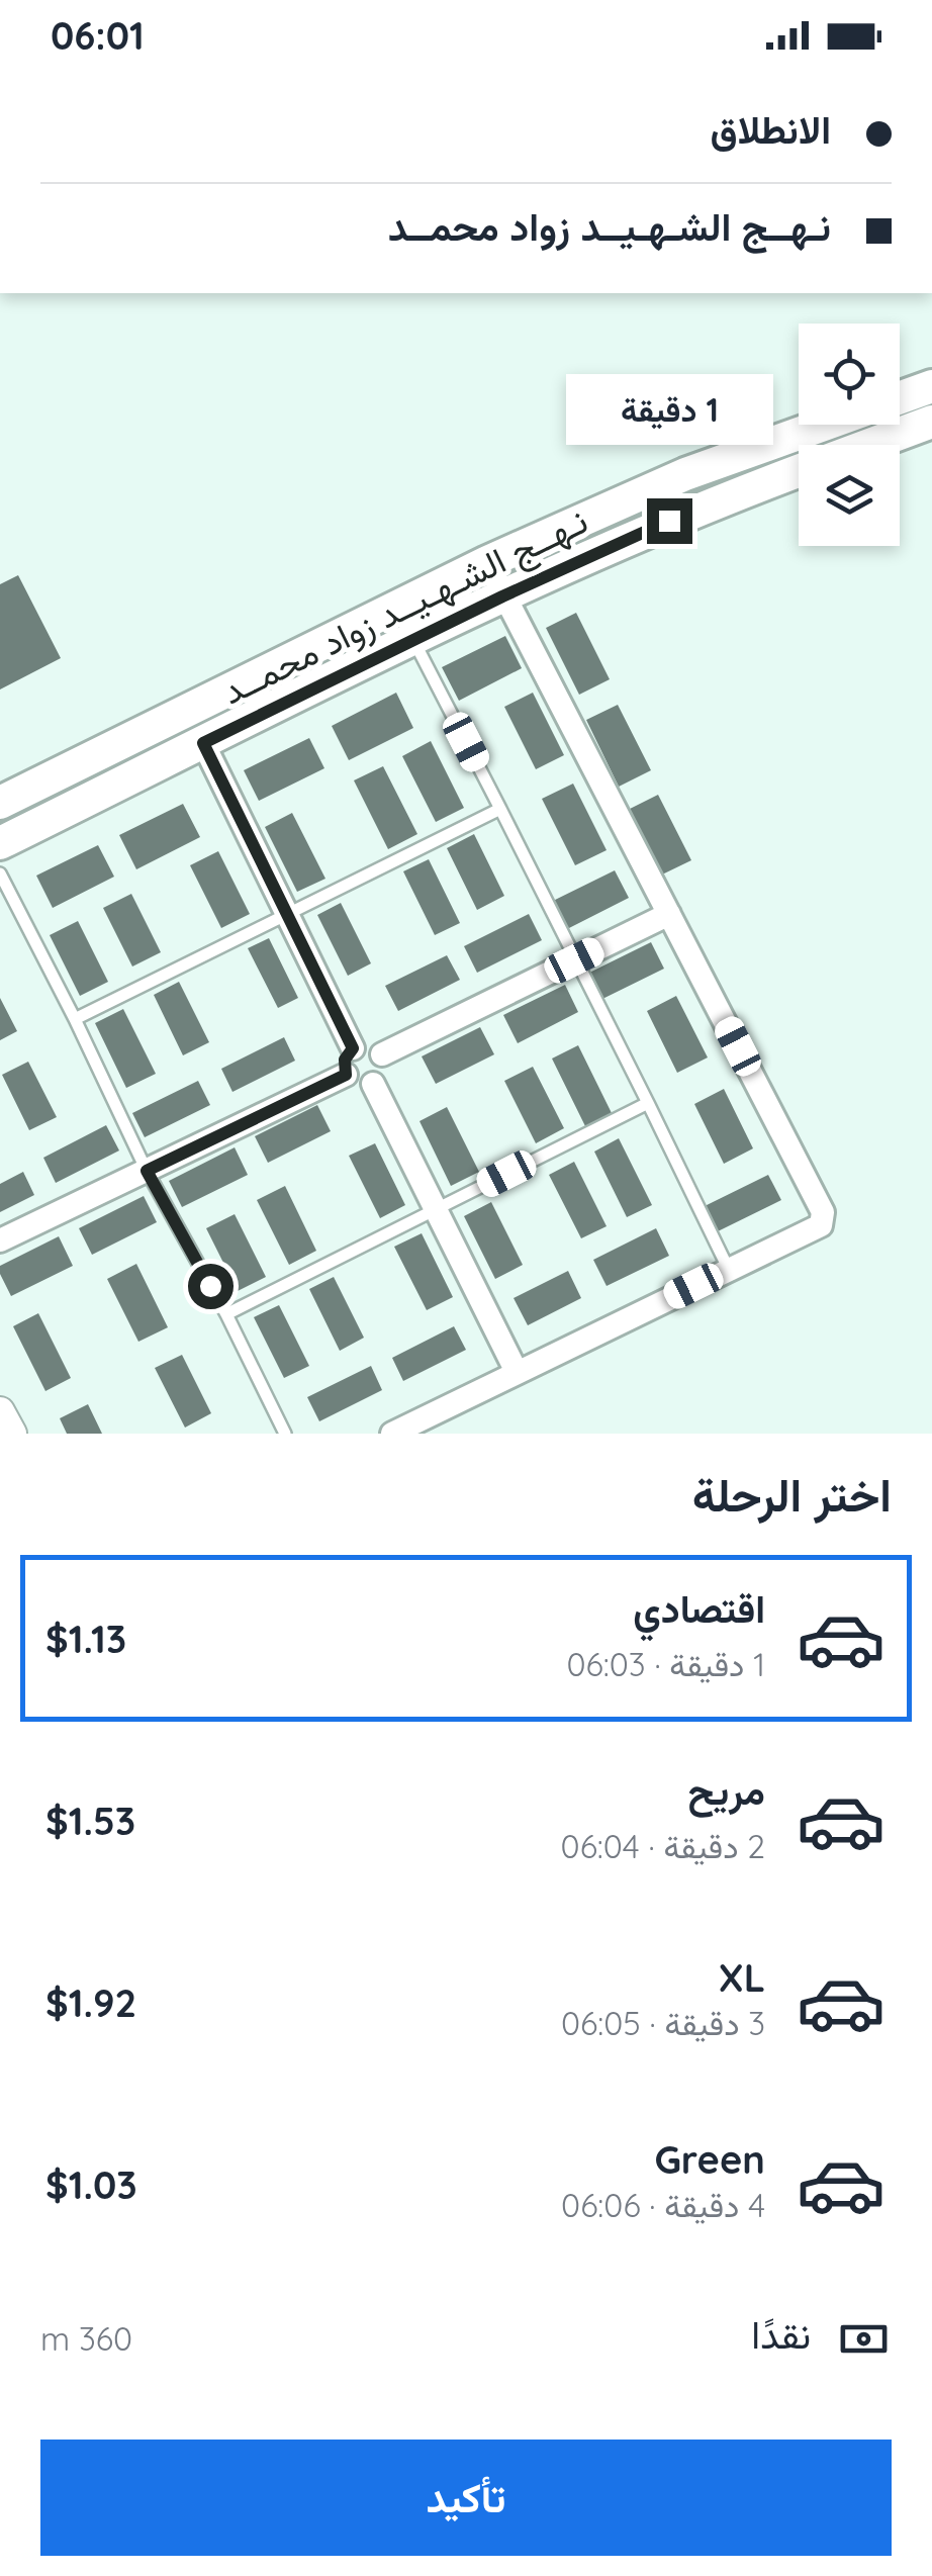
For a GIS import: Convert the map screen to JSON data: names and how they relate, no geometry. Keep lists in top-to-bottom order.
{
  "streets": {
    "main road": ["نـهــج الشـهـيــد زواد محمــد"]
  },
  "page": {
    "status": "06:01",
    "banner": ["الانطلاق", "نـهــج الشـهـيــد زواد محمــد"],
    "bubble": "1 دقيقة",
    "heading": "اختر الرحلة",
    "list": [
      {
        "name": "اقتصادي",
        "note": "1 دقيقة · 06:03",
        "value": "$1.13"
      },
      {
        "name": "مريح",
        "note": "2 دقيقة · 06:04",
        "value": "$1.53"
      },
      {
        "name": "XL",
        "note": "3 دقيقة · 06:05",
        "value": "$1.92"
      },
      {
        "name": "Green",
        "note": "4 دقيقة · 06:06",
        "value": "$1.03"
      }
    ],
    "pay": ["نقدًا", "360 m"],
    "buttons": "تأكيد"
  }
}
